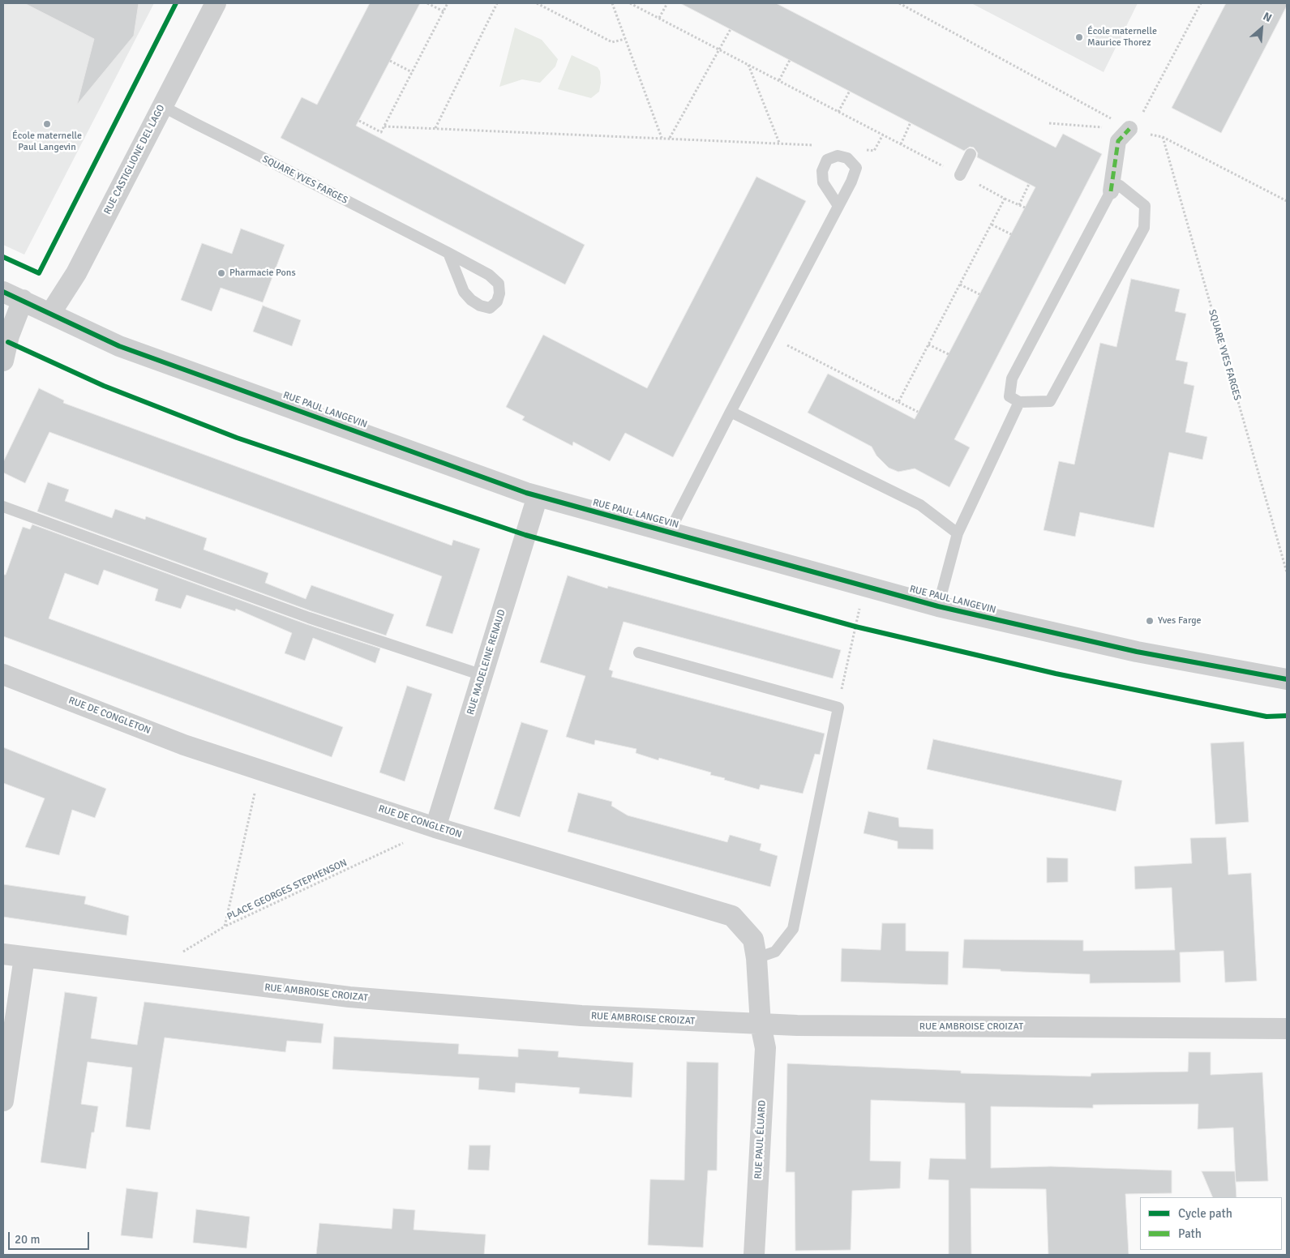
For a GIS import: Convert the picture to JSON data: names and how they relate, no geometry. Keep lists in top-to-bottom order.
{
  "streets": {
    "street": [
      "RUE CASTIGLIONE DEL LAGO",
      "RUE PAUL LANGEVIN",
      "RUE MADELEINE RENAUD",
      "RUE DE CONGLETON",
      "RUE AMBROISE CROIZAT",
      "RUE PAUL ÉLUARD"
    ],
    "lane": ["SQUARE YVES FARGES"],
    "path": ["PLACE GEORGES STEPHENSON"]
  },
  "crossings": [
    ["RUE CASTIGLIONE DEL LAGO", "SQUARE YVES FARGES"],
    ["RUE CASTIGLIONE DEL LAGO", "RUE PAUL LANGEVIN"],
    ["RUE PAUL LANGEVIN", "RUE MADELEINE RENAUD"],
    ["RUE MADELEINE RENAUD", "RUE DE CONGLETON"],
    ["RUE MADELEINE RENAUD", "PLACE GEORGES STEPHENSON"],
    ["RUE DE CONGLETON", "PLACE GEORGES STEPHENSON"],
    ["RUE DE CONGLETON", "RUE AMBROISE CROIZAT"],
    ["RUE DE CONGLETON", "RUE PAUL ÉLUARD"],
    ["RUE AMBROISE CROIZAT", "RUE PAUL ÉLUARD"]
  ],
  "places": [
    "École maternelle Maurice Thorez",
    "École maternelle Paul Langevin",
    "Pharmacie Pons",
    "Yves Farge"
  ],
  "legend": ["Cycle path", "Path"],
  "scale_bar": "20 m",
  "north": "top right"
}
